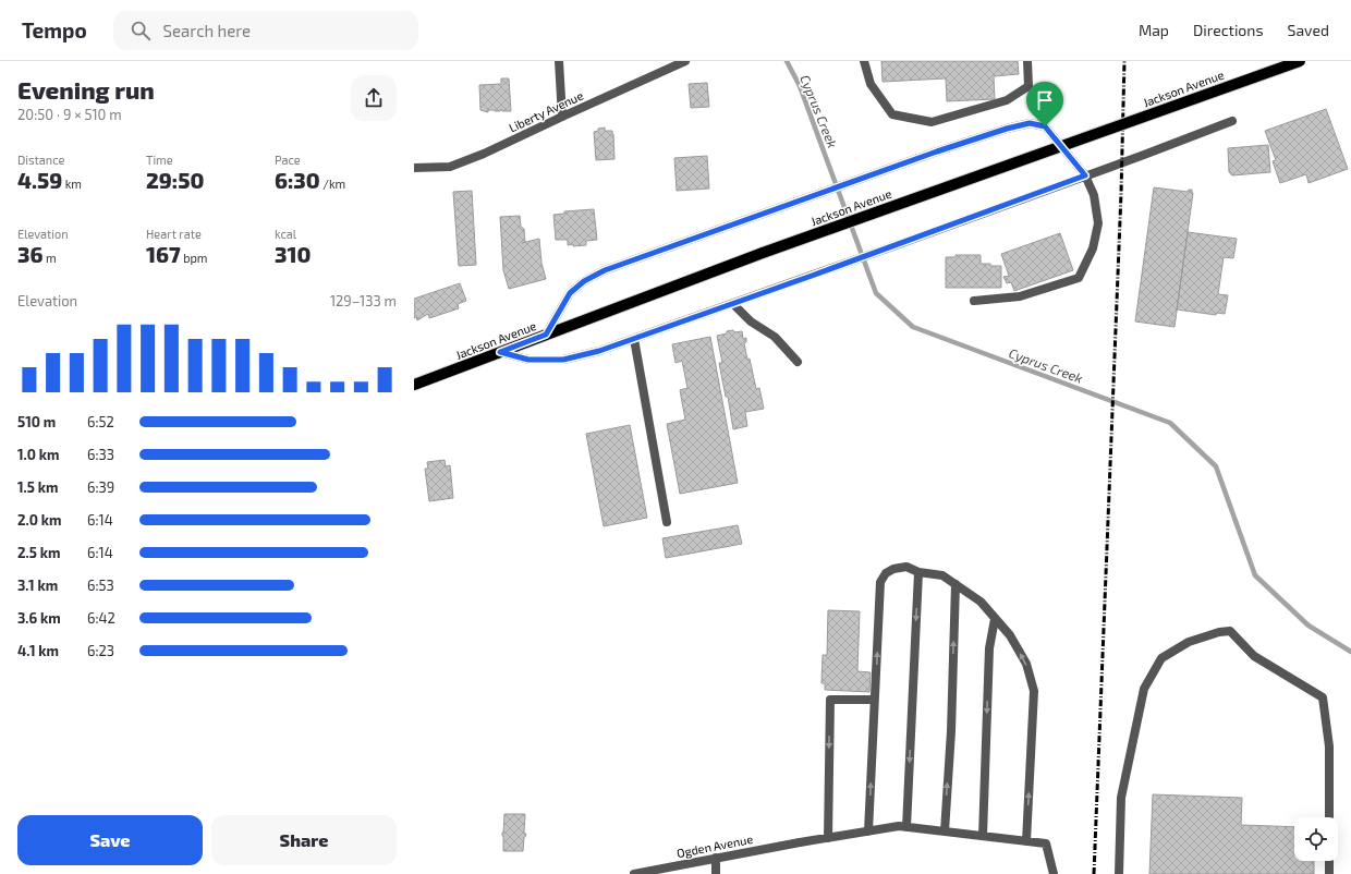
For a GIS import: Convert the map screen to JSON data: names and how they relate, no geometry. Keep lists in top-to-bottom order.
{
  "streets": {
    "main road": ["Jackson Avenue"],
    "street": ["Liberty Avenue", "Ogden Avenue"]
  },
  "water": ["Cyprus Creek"],
  "page": {
    "header": "Tempo",
    "search": "Search here",
    "nav": ["Map", "Directions", "Saved"],
    "heading": ["Evening run", "20:50 · 9 × 510 m"],
    "stats": [
      ["Distance", "4.59 km"],
      ["Time", "29:50"],
      ["Pace", "6:30 /km"],
      ["Elevation", "36 m"],
      ["Heart rate", "167 bpm"],
      ["kcal", "310"]
    ],
    "chart": ["Elevation", "129–133 m"],
    "list": [
      {
        "name": "510 m",
        "note": "6:52"
      },
      {
        "name": "1.0 km",
        "note": "6:33"
      },
      {
        "name": "1.5 km",
        "note": "6:39"
      },
      {
        "name": "2.0 km",
        "note": "6:14"
      },
      {
        "name": "2.5 km",
        "note": "6:14"
      },
      {
        "name": "3.1 km",
        "note": "6:53"
      },
      {
        "name": "3.6 km",
        "note": "6:42"
      },
      {
        "name": "4.1 km",
        "note": "6:23"
      }
    ],
    "buttons": ["Save", "Share"]
  }
}
